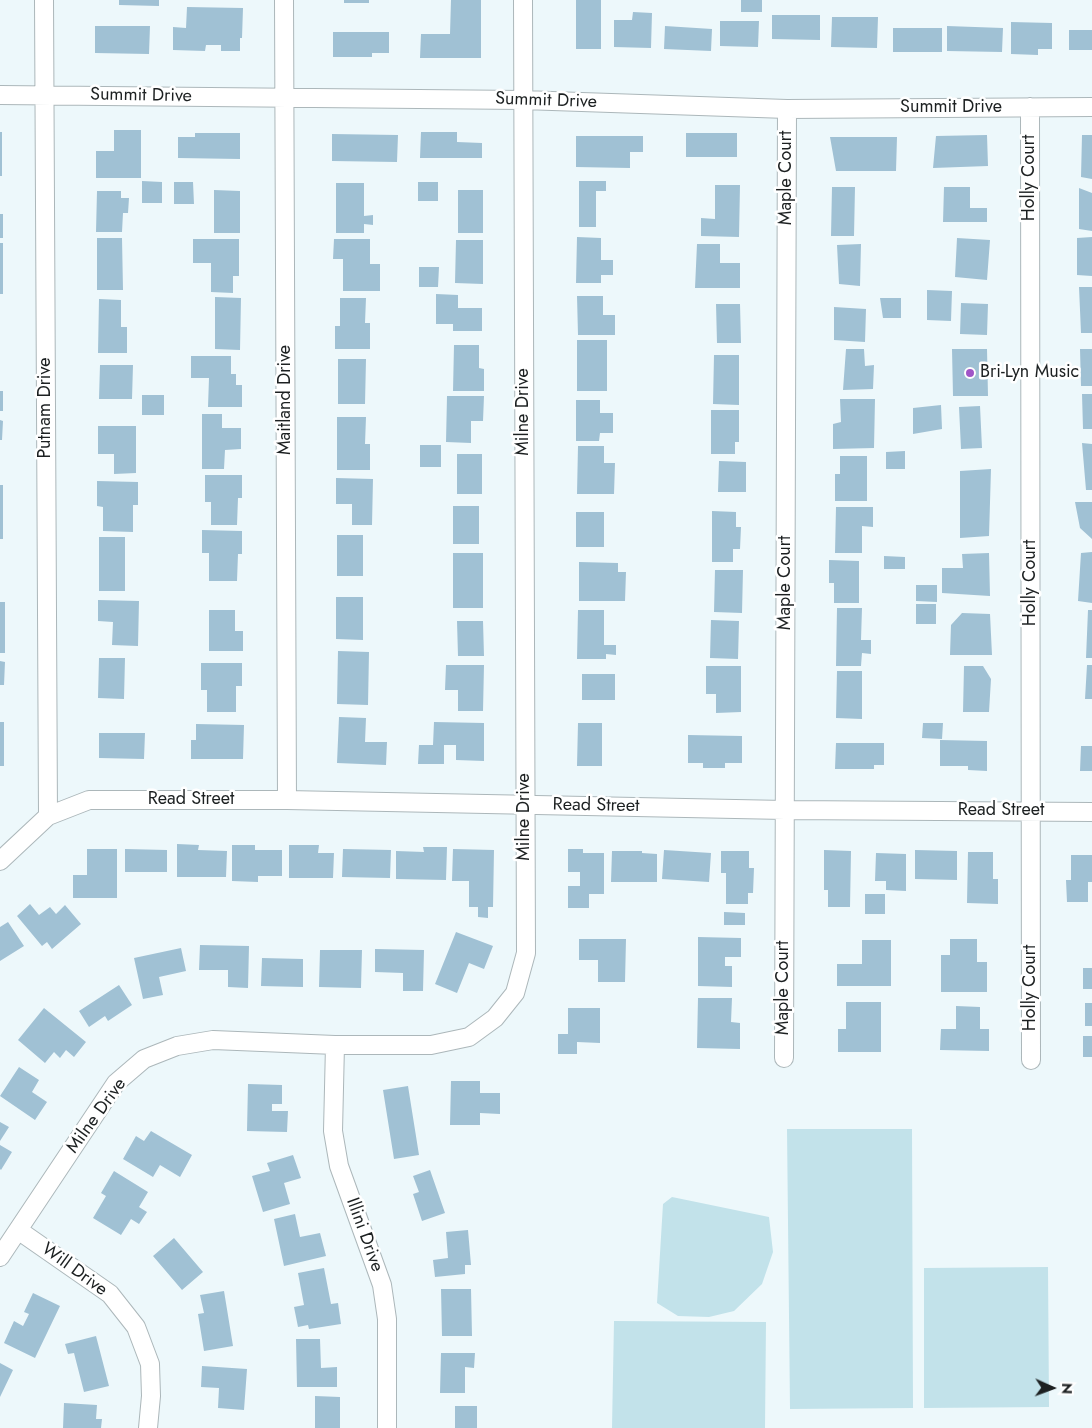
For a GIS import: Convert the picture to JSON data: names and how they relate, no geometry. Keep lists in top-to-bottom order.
{
  "streets": {
    "street": [
      "Summit Drive",
      "Maple Court",
      "Holly Court",
      "Maitland Drive",
      "Putnam Drive",
      "Milne Drive",
      "Read Street",
      "Illini Drive",
      "Will Drive"
    ]
  },
  "crossings": [
    ["Summit Drive", "Maple Court"],
    ["Summit Drive", "Holly Court"],
    ["Summit Drive", "Maitland Drive"],
    ["Summit Drive", "Putnam Drive"],
    ["Summit Drive", "Milne Drive"],
    ["Maple Court", "Read Street"],
    ["Holly Court", "Read Street"],
    ["Maitland Drive", "Read Street"],
    ["Putnam Drive", "Read Street"],
    ["Milne Drive", "Read Street"],
    ["Milne Drive", "Illini Drive"],
    ["Milne Drive", "Will Drive"]
  ],
  "places": ["Bri-Lyn Music"],
  "north": "right"
}
